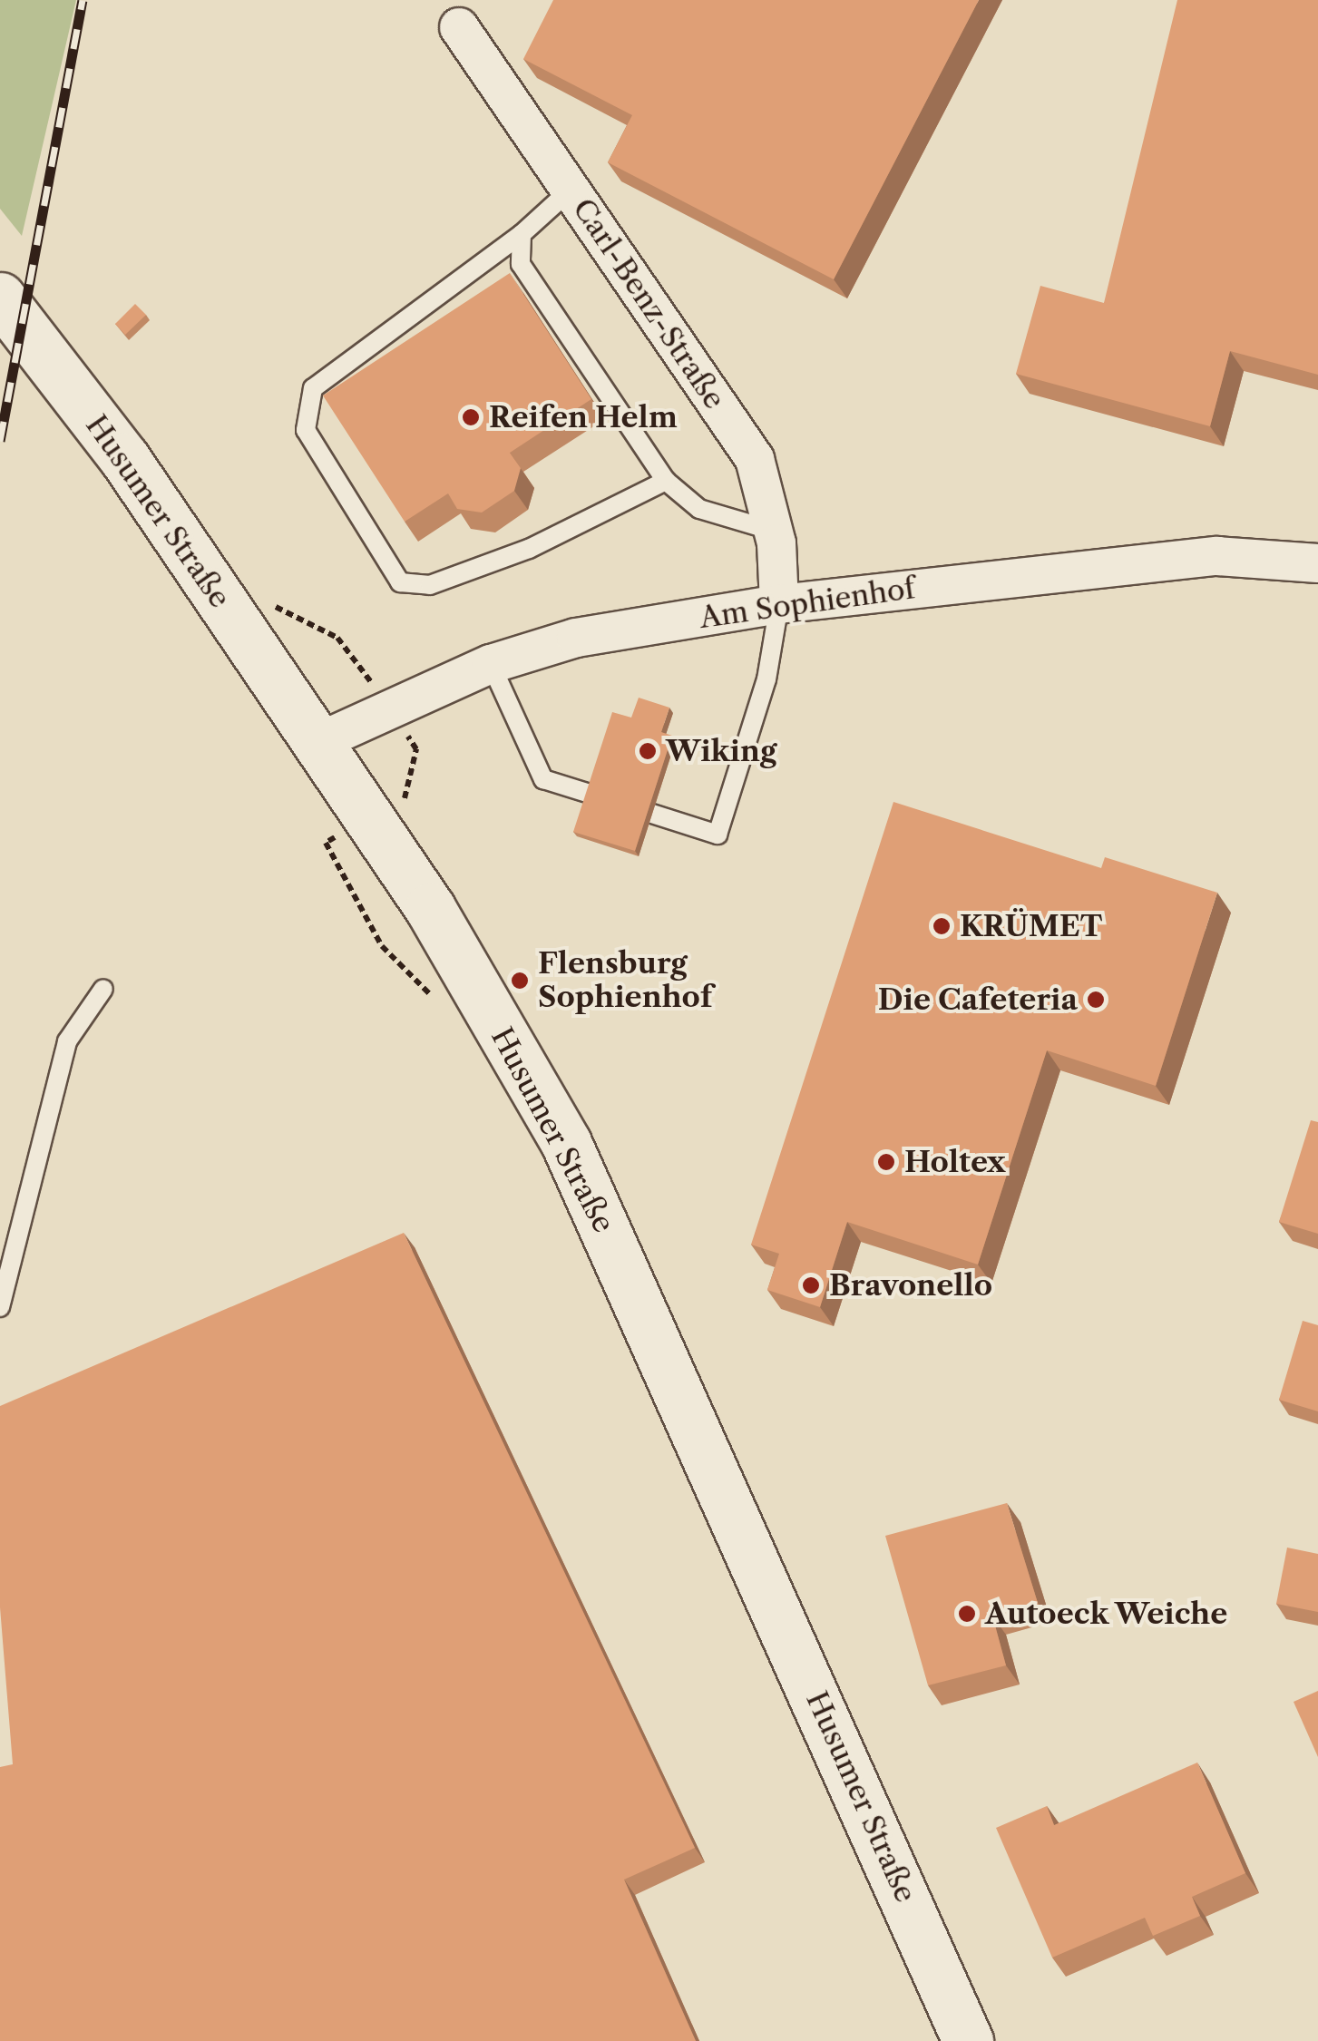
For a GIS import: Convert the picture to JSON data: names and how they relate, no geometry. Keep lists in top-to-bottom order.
{
  "streets": {
    "main road": ["Husumer Straße"],
    "street": ["Carl-Benz-Straße", "Am Sophienhof"]
  },
  "crossings": [
    ["Carl-Benz-Straße", "Am Sophienhof"],
    ["Husumer Straße", "Am Sophienhof"]
  ],
  "places": [
    "Reifen Helm",
    "Wiking",
    "KRÜMET",
    "Flensburg Sophienhof",
    "Die Cafeteria",
    "Holtex",
    "Bravonello",
    "Autoeck Weiche"
  ]
}
